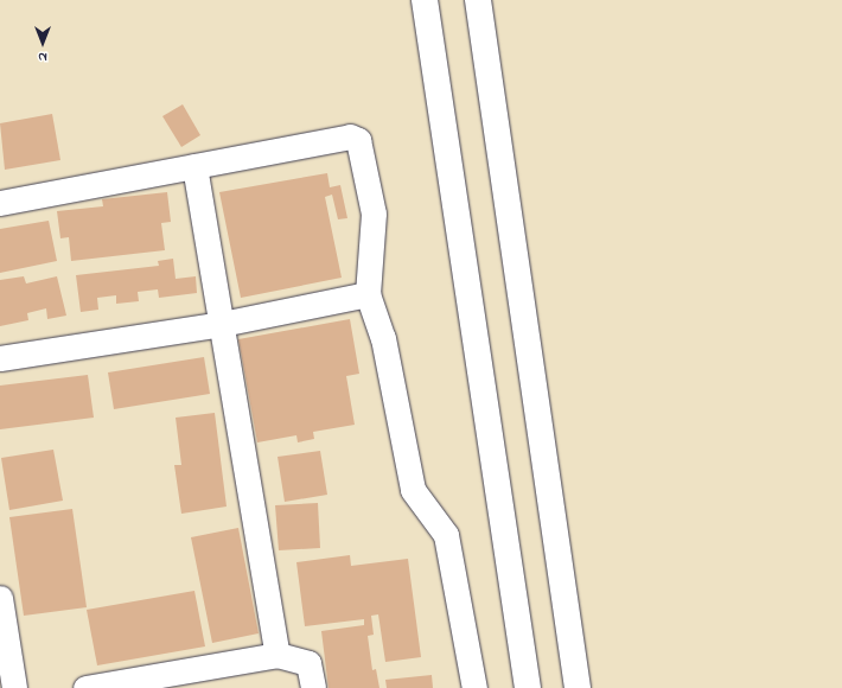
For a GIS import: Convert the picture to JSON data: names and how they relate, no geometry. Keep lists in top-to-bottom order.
{
  "north": "bottom"
}
